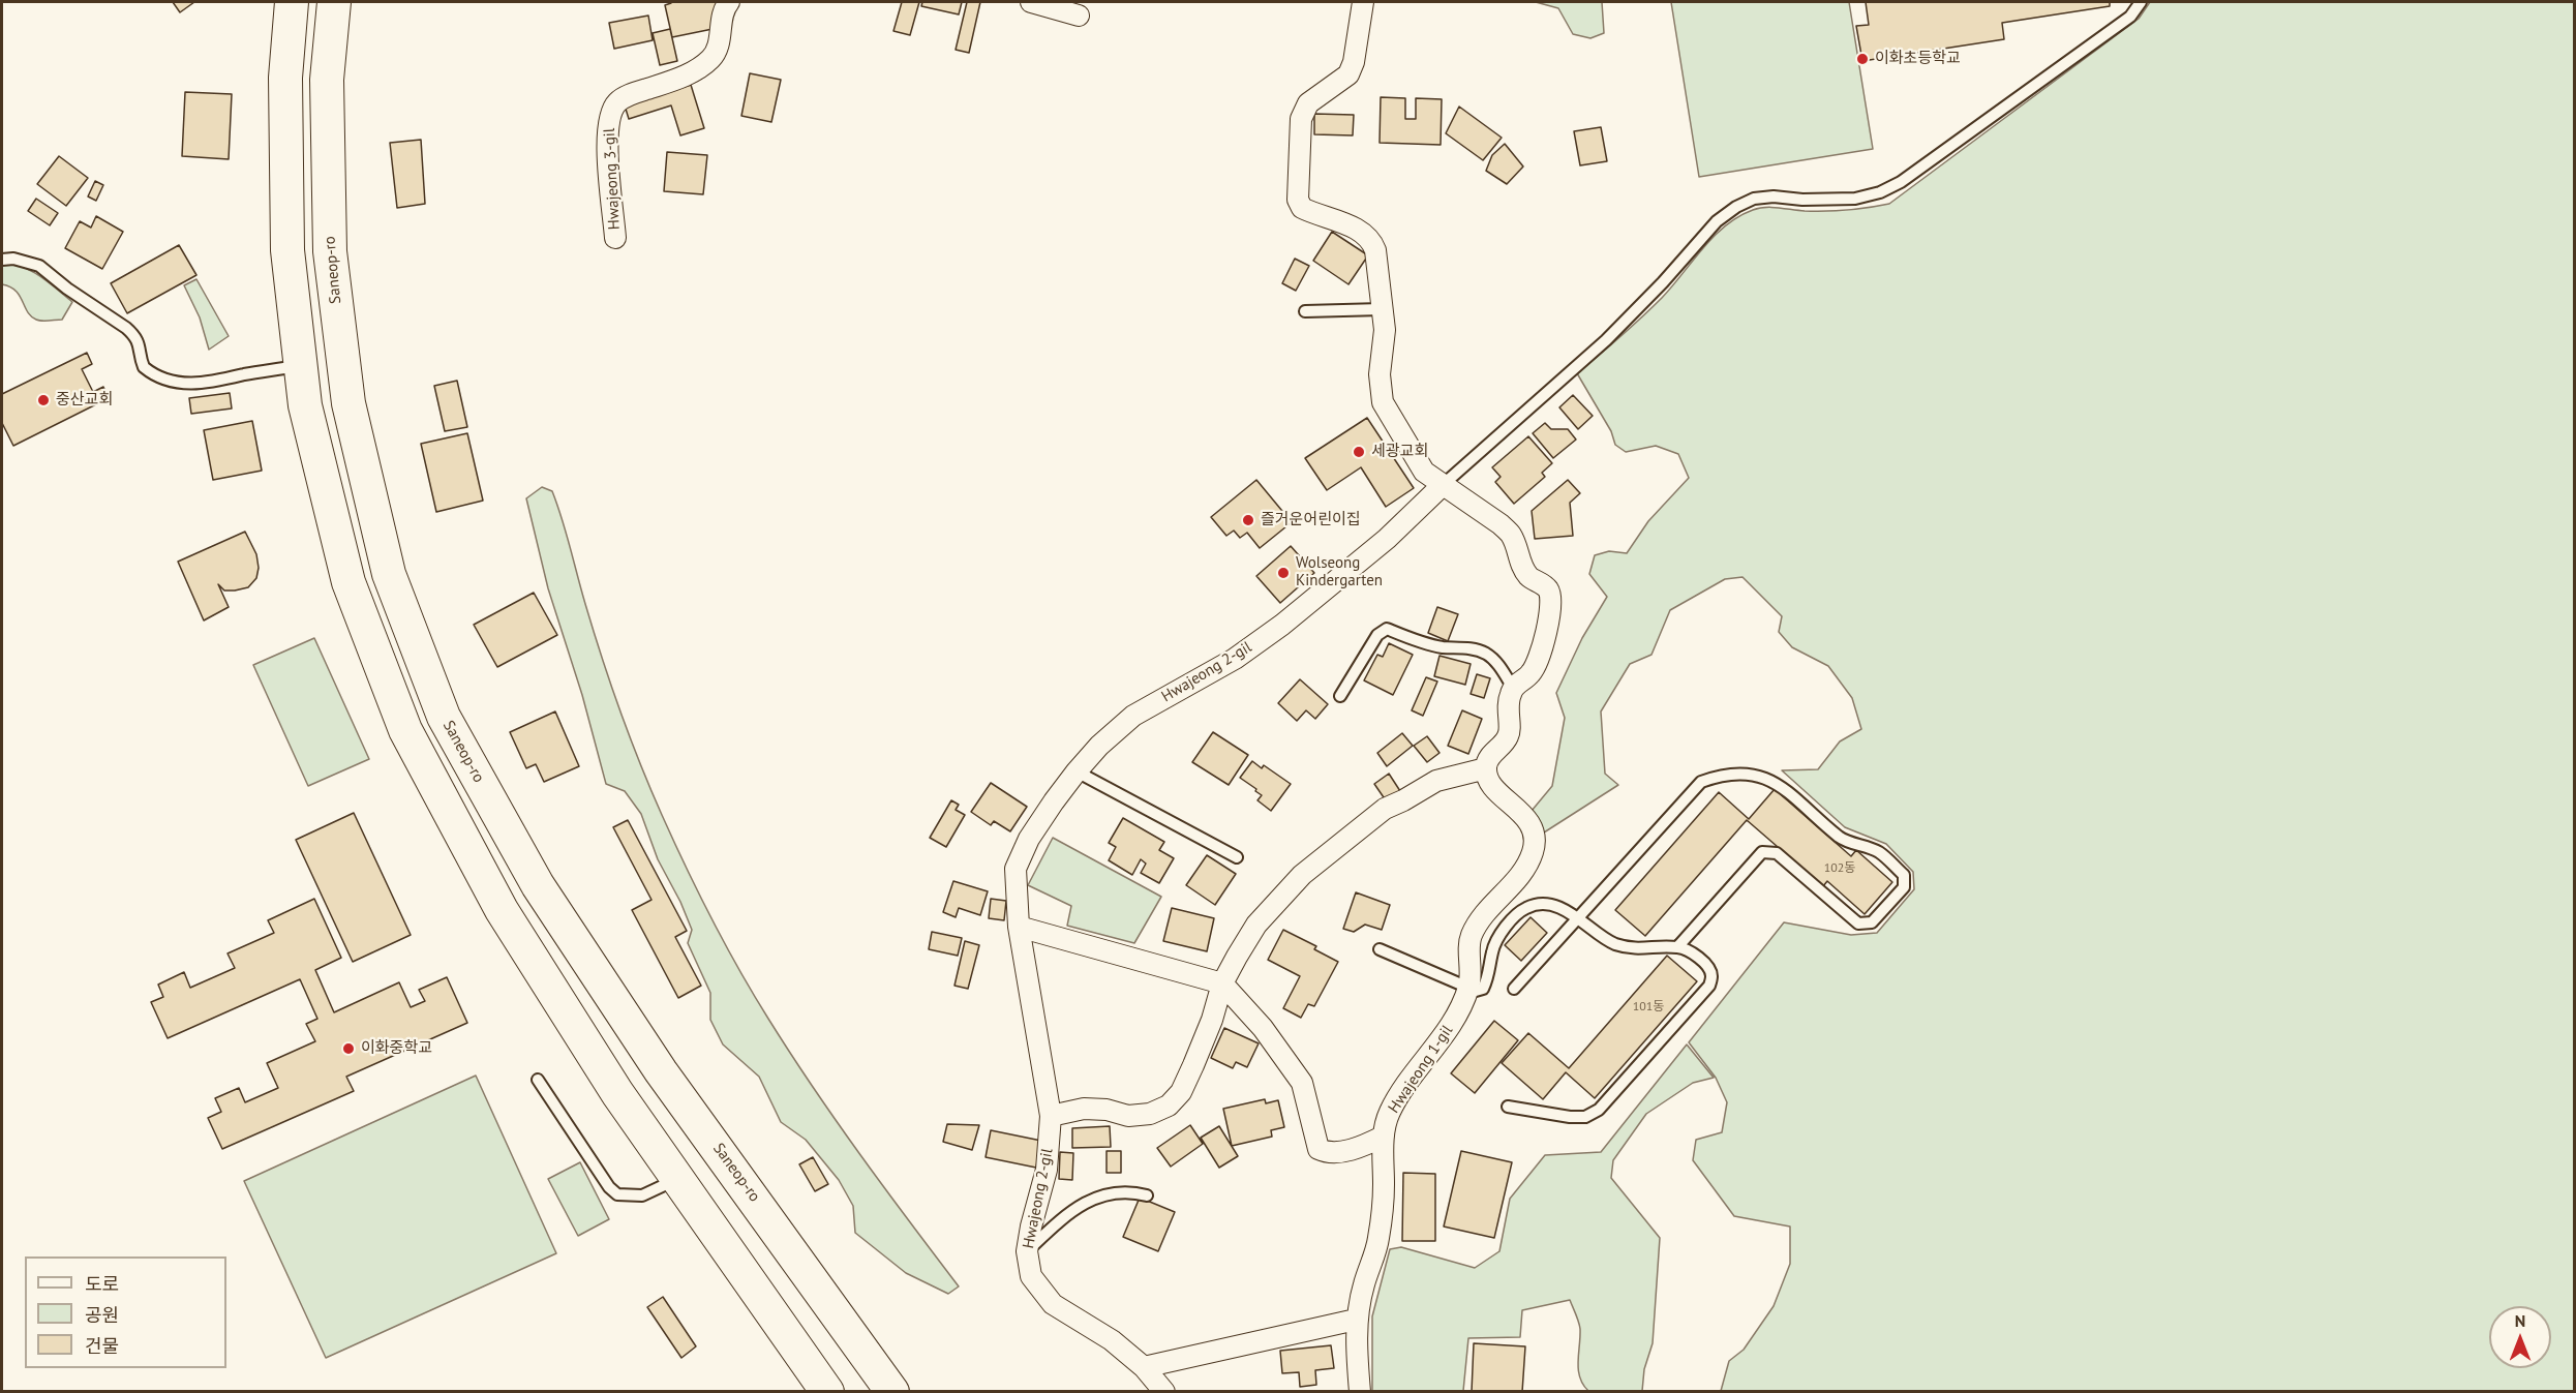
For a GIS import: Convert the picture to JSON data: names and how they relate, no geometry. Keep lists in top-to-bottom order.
{
  "streets": {
    "main road": ["Saneop-ro"],
    "street": ["Hwajeong 3-gil", "Hwajeong 2-gil", "Hwajeong 1-gil"]
  },
  "places": [
    "이화초등학교",
    "중산교회",
    "세광교회",
    "즐거운어린이집",
    "Wolseong Kindergarten",
    "이화중학교"
  ],
  "house_numbers": ["102동", "101동"],
  "legend": ["도로", "공원", "건물"],
  "north": "top"
}
